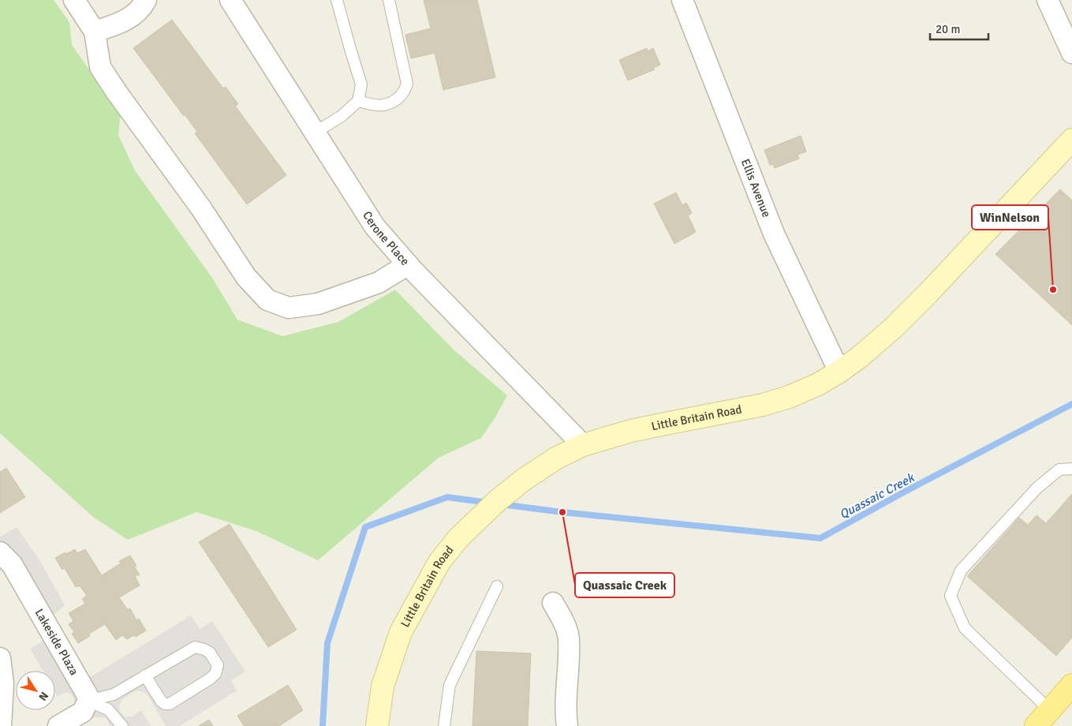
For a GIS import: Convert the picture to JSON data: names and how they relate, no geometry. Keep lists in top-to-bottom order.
{
  "streets": {
    "street": [
      "Ellis Avenue",
      "Cerone Place",
      "Little Britain Road",
      "Lakeside Plaza"
    ]
  },
  "crossings": [
    ["Ellis Avenue", "Little Britain Road"],
    ["Cerone Place", "Little Britain Road"]
  ],
  "water": ["Quassaic Creek"],
  "places": ["WinNelson", "Quassaic Creek"],
  "scale_bar": "20 m",
  "north": "bottom right"
}
